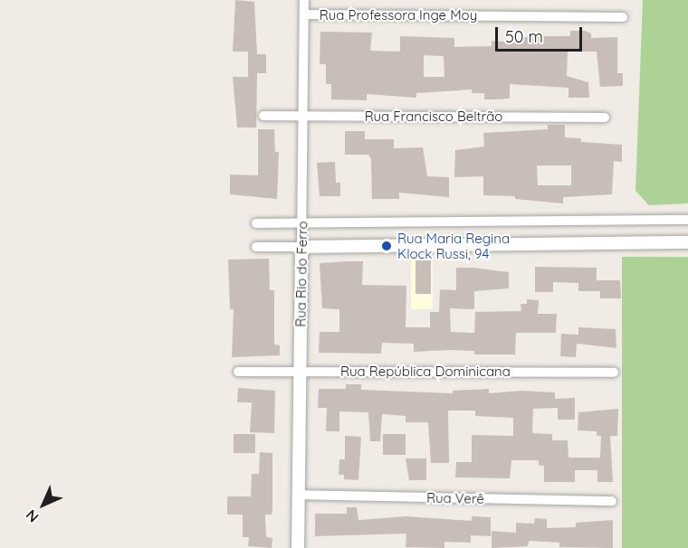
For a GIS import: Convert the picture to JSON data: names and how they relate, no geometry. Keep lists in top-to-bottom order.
{
  "streets": {
    "street": [
      "Rua Professora Inge Moy",
      "Rua Francisco Beltrão",
      "Rua Rio do Ferro",
      "Rua República Dominicana",
      "Rua Verê"
    ]
  },
  "crossings": [
    ["Rua Professora Inge Moy", "Rua Rio do Ferro"],
    ["Rua Francisco Beltrão", "Rua Rio do Ferro"],
    ["Rua Rio do Ferro", "Rua República Dominicana"],
    ["Rua Rio do Ferro", "Rua Verê"]
  ],
  "places": ["Rua Maria Regina Klock Russi, 94"],
  "scale_bar": "50 m",
  "north": "bottom left"
}
